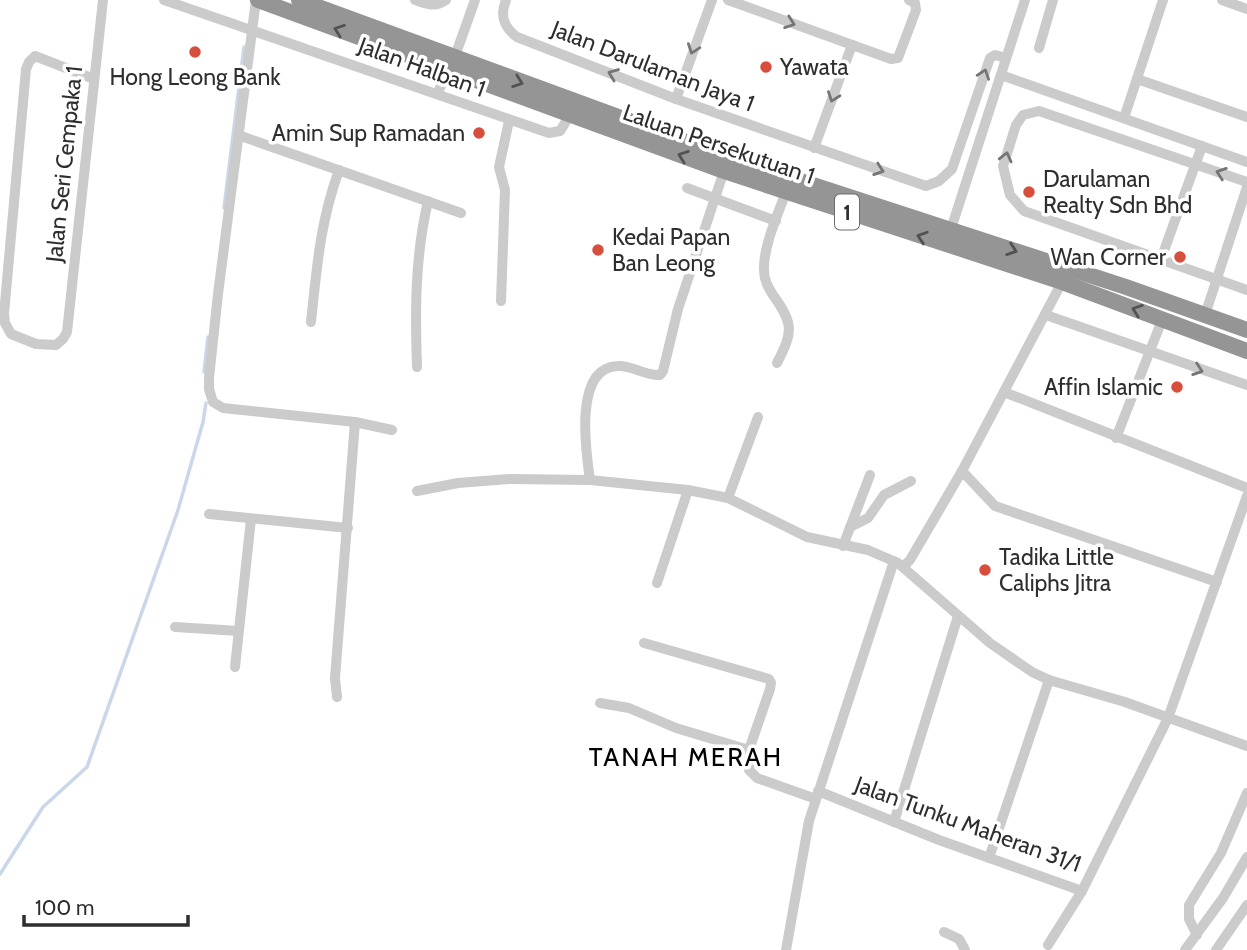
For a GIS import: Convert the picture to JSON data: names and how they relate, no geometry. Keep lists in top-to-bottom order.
{
  "streets": {
    "highway": ["Laluan Persekutuan 1", "1"],
    "street": [
      "Jalan Darulaman Jaya 1",
      "Jalan Halban 1",
      "Jalan Seri Cempaka 1",
      "Jalan Tunku Maheran 31/1"
    ]
  },
  "crossings": [
    ["Jalan Halban 1", "Laluan Persekutuan 1"]
  ],
  "districts": ["TANAH MERAH"],
  "places": [
    "Hong Leong Bank",
    "Yawata",
    "Amin Sup Ramadan",
    "Darulaman Realty Sdn Bhd",
    "Kedai Papan Ban Leong",
    "Wan Corner",
    "Affin Islamic",
    "Tadika Little Caliphs Jitra"
  ],
  "scale_bar": "100 m"
}
